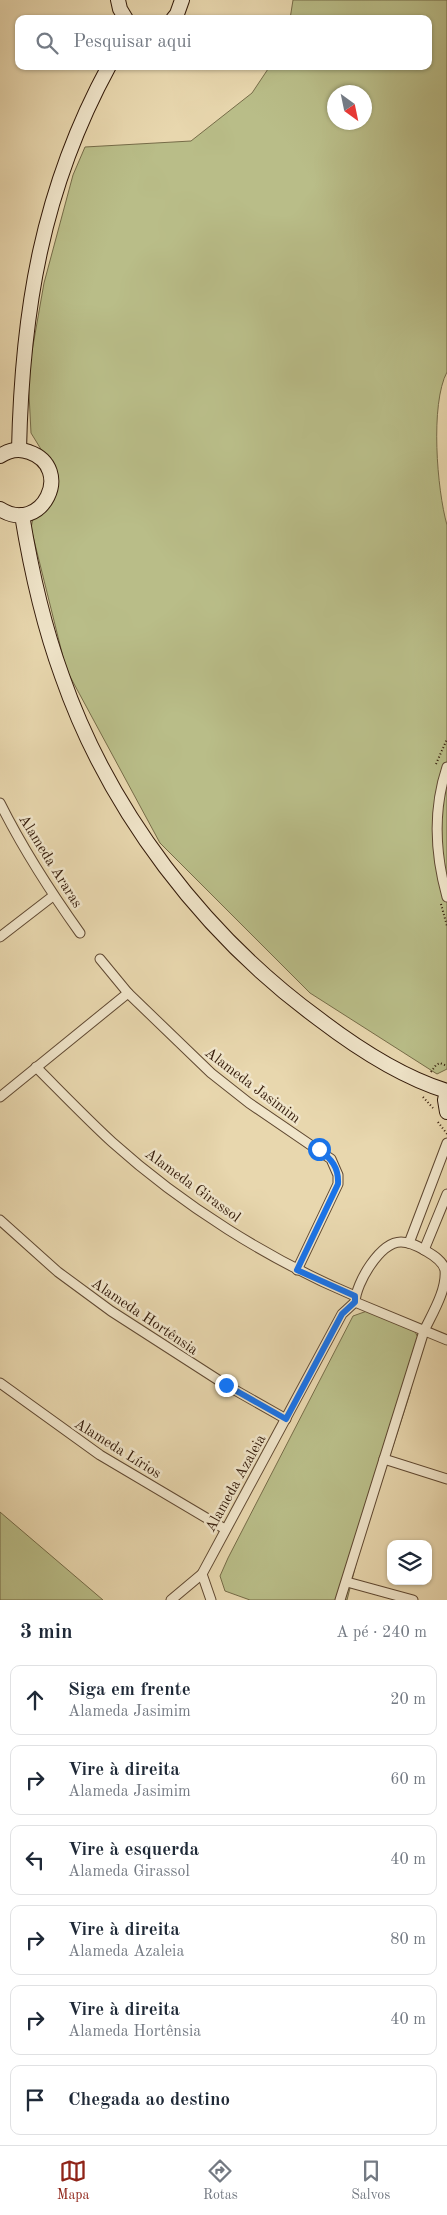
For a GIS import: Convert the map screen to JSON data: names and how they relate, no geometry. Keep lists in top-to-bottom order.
{
  "streets": {
    "street": [
      "Alameda Araras",
      "Alameda Jasimim",
      "Alameda Girassol",
      "Alameda Hortênsia",
      "Alameda Lírios",
      "Alameda Azaleia"
    ]
  },
  "crossings": [
    ["Alameda Jasimim", "Alameda Girassol"],
    ["Alameda Girassol", "Alameda Azaleia"],
    ["Alameda Hortênsia", "Alameda Azaleia"],
    ["Alameda Lírios", "Alameda Azaleia"]
  ],
  "north": "bottom right",
  "page": {
    "search": "Pesquisar aqui",
    "heading": ["3 min", "A pé · 240 m"],
    "list": [
      ["Siga em frente", "Alameda Jasimim", "20 m"],
      ["Vire à direita", "Alameda Jasimim", "60 m"],
      ["Vire à esquerda", "Alameda Girassol", "40 m"],
      ["Vire à direita", "Alameda Azaleia", "80 m"],
      ["Vire à direita", "Alameda Hortênsia", "40 m"],
      "Chegada ao destino"
    ],
    "nav": ["Mapa", "Rotas", "Salvos"]
  }
}
